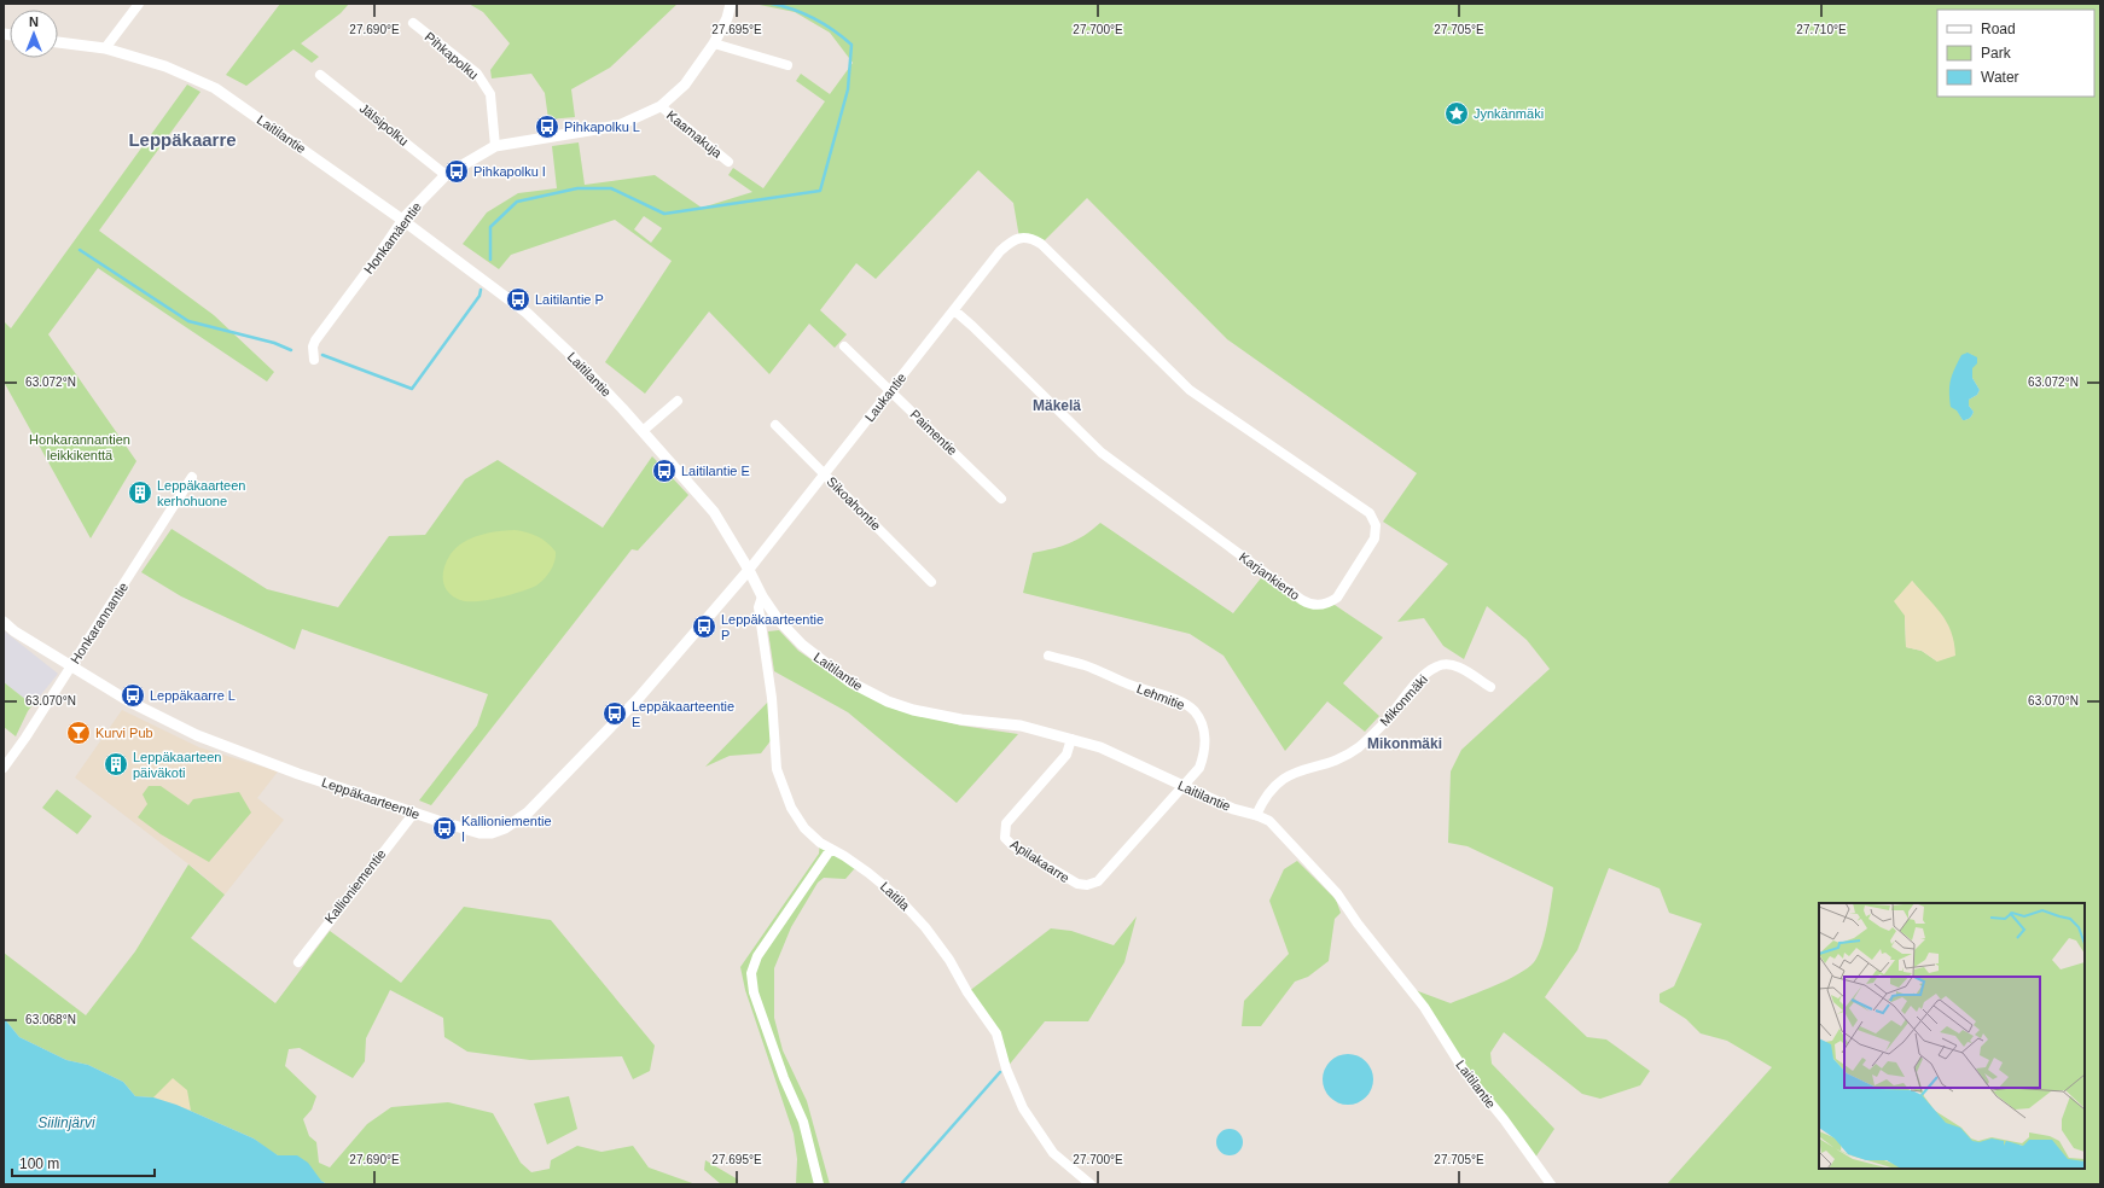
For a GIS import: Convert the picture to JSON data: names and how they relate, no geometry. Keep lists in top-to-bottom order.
{
  "streets": {
    "street": [
      "Pihkapolku",
      "Jälsipolku",
      "Laitilantie",
      "Kaamakuja",
      "Honkamäentie",
      "Laukantie",
      "Paimentie",
      "Sikoahontie",
      "Karjankierto",
      "Honkarannantie",
      "Lehmitie",
      "Mikonmäki",
      "Leppäkaarteentie",
      "Apilakaarre",
      "Kallioniementie",
      "Laitila"
    ]
  },
  "crossings": [
    ["Pihkapolku", "Honkamäentie"],
    ["Jälsipolku", "Honkamäentie"],
    ["Laitilantie", "Honkamäentie"],
    ["Laitilantie", "Laukantie"],
    ["Laitilantie", "Lehmitie"],
    ["Laitilantie", "Mikonmäki"],
    ["Laitilantie", "Leppäkaarteentie"],
    ["Laitilantie", "Apilakaarre"],
    ["Laitilantie", "Laitila"],
    ["Kaamakuja", "Honkamäentie"],
    ["Laukantie", "Paimentie"],
    ["Laukantie", "Sikoahontie"],
    ["Laukantie", "Karjankierto"],
    ["Laukantie", "Leppäkaarteentie"],
    ["Honkarannantie", "Leppäkaarteentie"],
    ["Lehmitie", "Apilakaarre"],
    ["Leppäkaarteentie", "Kallioniementie"]
  ],
  "districts": ["Leppäkaarre", "Mäkelä", "Mikonmäki"],
  "water": ["Siilinjärvi"],
  "parks": ["Honkarannantien leikkikenttä"],
  "places": {
    "place": ["Jynkänmäki"],
    "bus stop": [
      "Pihkapolku L",
      "Pihkapolku I",
      "Laitilantie P",
      "Laitilantie E",
      "Leppäkaarteentie P",
      "Leppäkaarre L",
      "Leppäkaarteentie E",
      "Kallioniementie I"
    ],
    "building": ["Leppäkaarteen kerhohuone", "Leppäkaarteen päiväkoti"],
    "bar": ["Kurvi Pub"]
  },
  "legend": ["Road", "Park", "Water"],
  "scale_bar": "100 m",
  "north": "top",
  "coordinates": [
    "27.690°E",
    "27.695°E",
    "27.700°E",
    "27.705°E",
    "27.710°E",
    "63.072°N",
    "63.070°N",
    "63.068°N"
  ]
}
